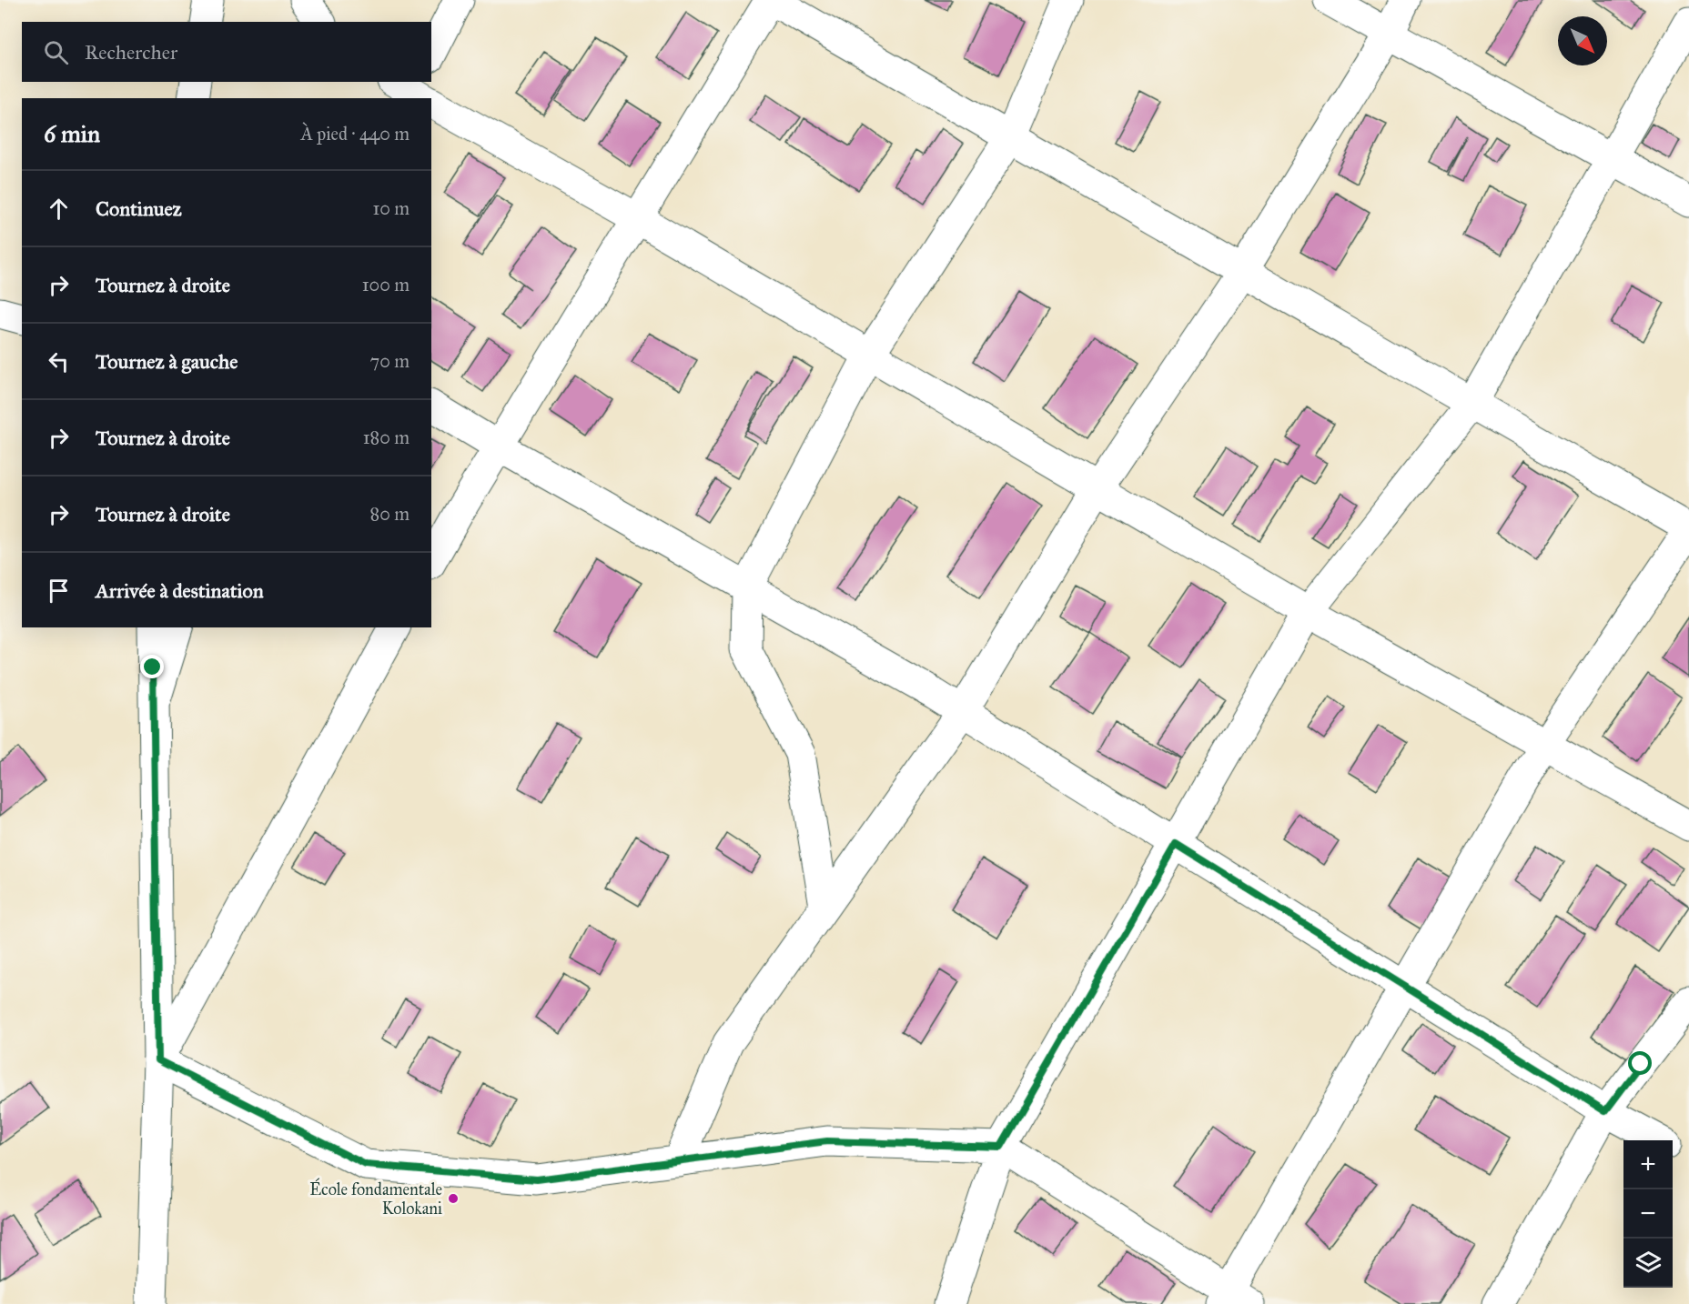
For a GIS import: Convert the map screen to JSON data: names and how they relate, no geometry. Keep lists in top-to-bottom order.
{
  "places": ["École fondamentale Kolokani"],
  "north": "bottom right",
  "page": {
    "search": "Rechercher",
    "heading": ["6 min", "À pied · 440 m"],
    "list": [
      ["Continuez", "10 m"],
      ["Tournez à droite", "100 m"],
      ["Tournez à gauche", "70 m"],
      ["Tournez à droite", "180 m"],
      ["Tournez à droite", "80 m"],
      "Arrivée à destination"
    ],
    "map_buttons": ["+", "−"]
  }
}
